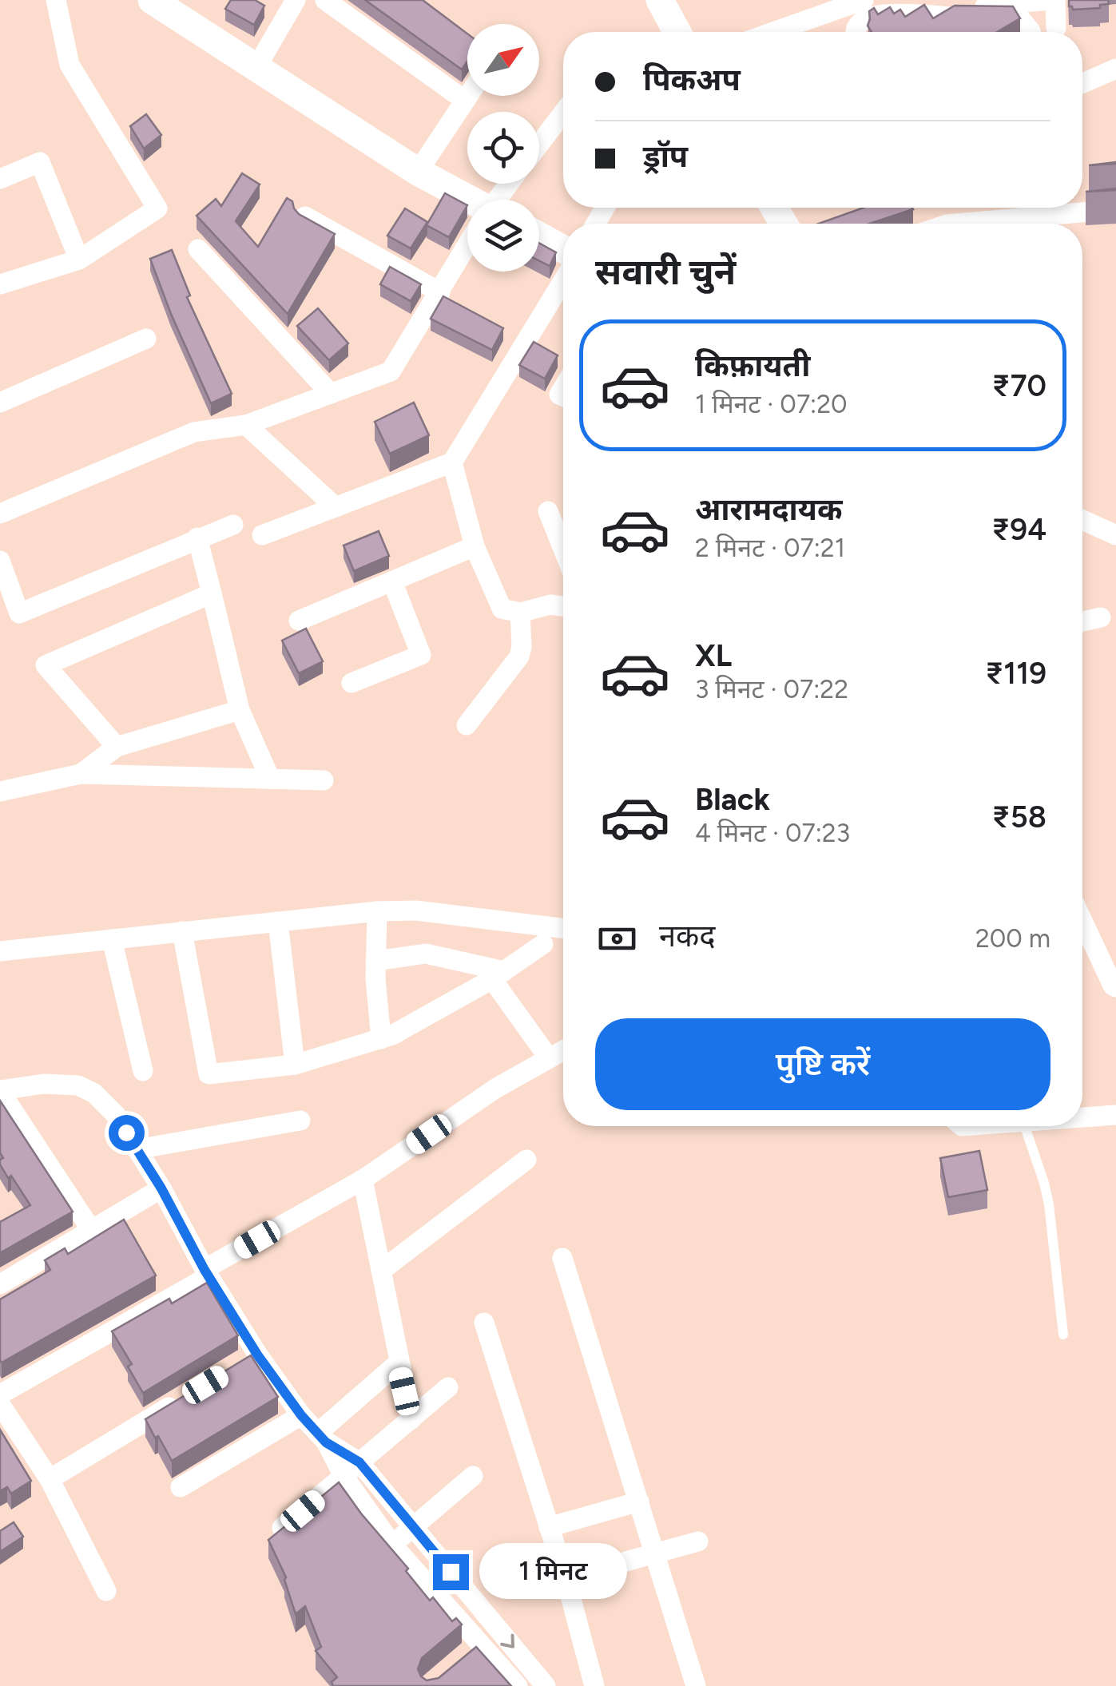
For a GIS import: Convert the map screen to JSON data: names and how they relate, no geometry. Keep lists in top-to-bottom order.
{
  "north": "top right",
  "page": {
    "banner": ["पिकअप", "ड्रॉप"],
    "heading": "सवारी चुनें",
    "list": [
      {
        "name": "किफ़ायती",
        "note": "1 मिनट · 07:20",
        "value": "₹70"
      },
      {
        "name": "आरामदायक",
        "note": "2 मिनट · 07:21",
        "value": "₹94"
      },
      {
        "name": "XL",
        "note": "3 मिनट · 07:22",
        "value": "₹119"
      },
      {
        "name": "Black",
        "note": "4 मिनट · 07:23",
        "value": "₹58"
      }
    ],
    "pay": ["नकद", "200 m"],
    "buttons": "पुष्टि करें",
    "bubble": "1 मिनट"
  }
}
